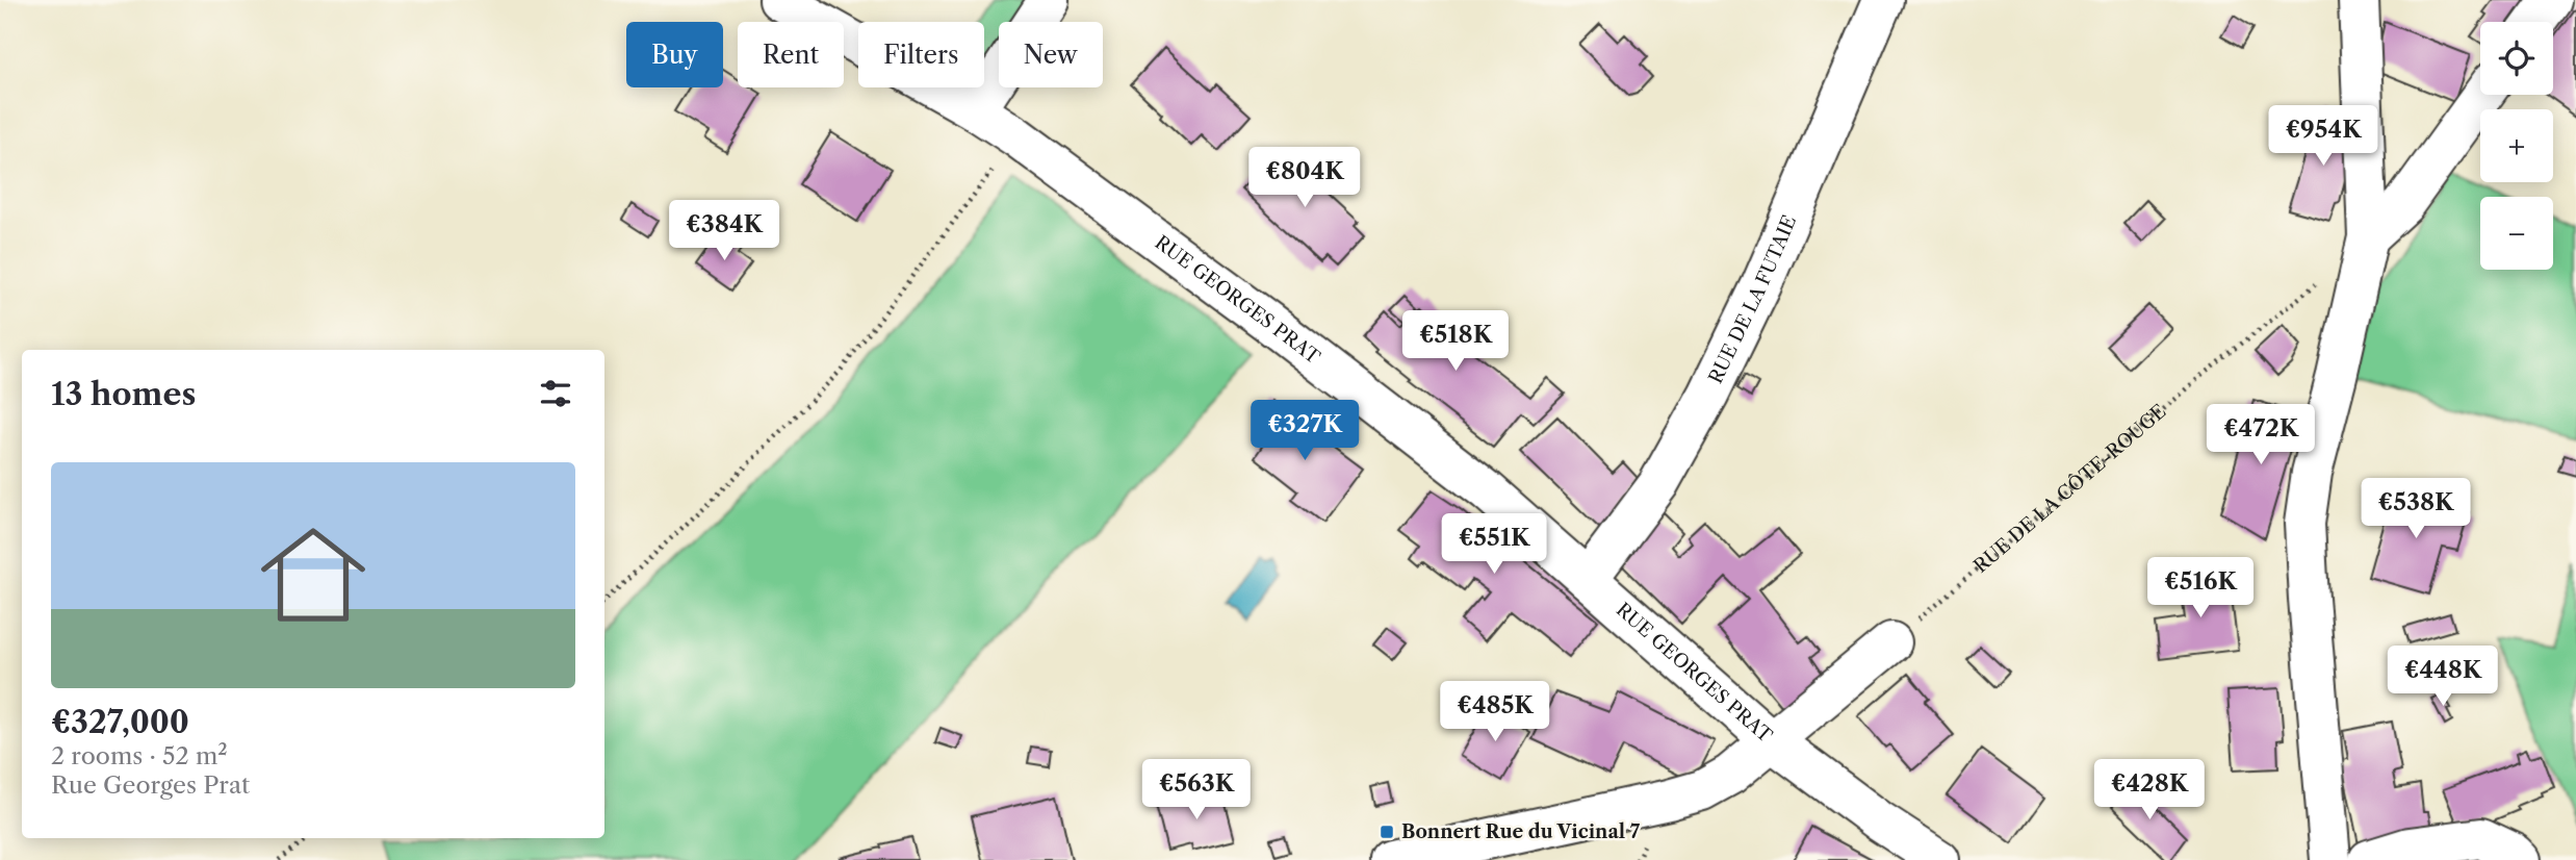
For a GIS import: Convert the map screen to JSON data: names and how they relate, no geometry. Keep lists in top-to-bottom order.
{
  "streets": {
    "street": ["RUE DE LA FUTAIE", "RUE GEORGES PRAT"],
    "path": ["RUE DE LA CÔTE-ROUGE"]
  },
  "crossings": [
    ["RUE DE LA FUTAIE", "RUE GEORGES PRAT"]
  ],
  "places": {
    "transit": ["Bonnert Rue du Vicinal 7"]
  },
  "page": {
    "map_buttons": ["+", "−"],
    "chip": [
      "Buy",
      "Rent",
      "Filters",
      "New"
    ],
    "price": [
      "€954K",
      "€804K",
      "€384K",
      "€518K",
      "€327K",
      "€472K",
      "€538K",
      "€551K",
      "€516K",
      "€448K",
      "€485K",
      "€563K",
      "€428K"
    ],
    "heading": "13 homes",
    "list": [
      {
        "name": "€327,000",
        "note": "2 rooms · 52 m² · Rue Georges Prat"
      }
    ]
  }
}
